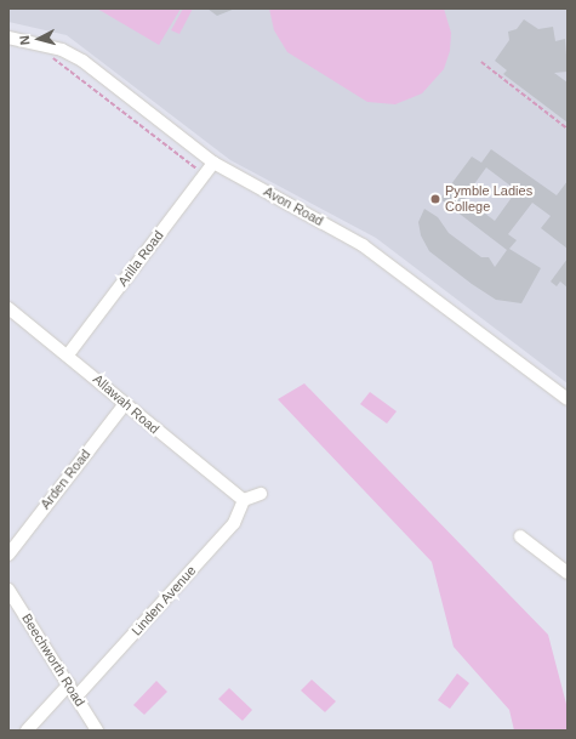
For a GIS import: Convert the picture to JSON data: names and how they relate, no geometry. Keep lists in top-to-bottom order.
{
  "streets": {
    "street": [
      "Avon Road",
      "Arilla Road",
      "Allawah Road",
      "Arden Road",
      "Linden Avenue",
      "Beechworth Road"
    ]
  },
  "crossings": [
    ["Avon Road", "Arilla Road"],
    ["Arilla Road", "Allawah Road"],
    ["Allawah Road", "Arden Road"],
    ["Allawah Road", "Linden Avenue"],
    ["Linden Avenue", "Beechworth Road"]
  ],
  "places": ["Pymble Ladies College"],
  "north": "left"
}
